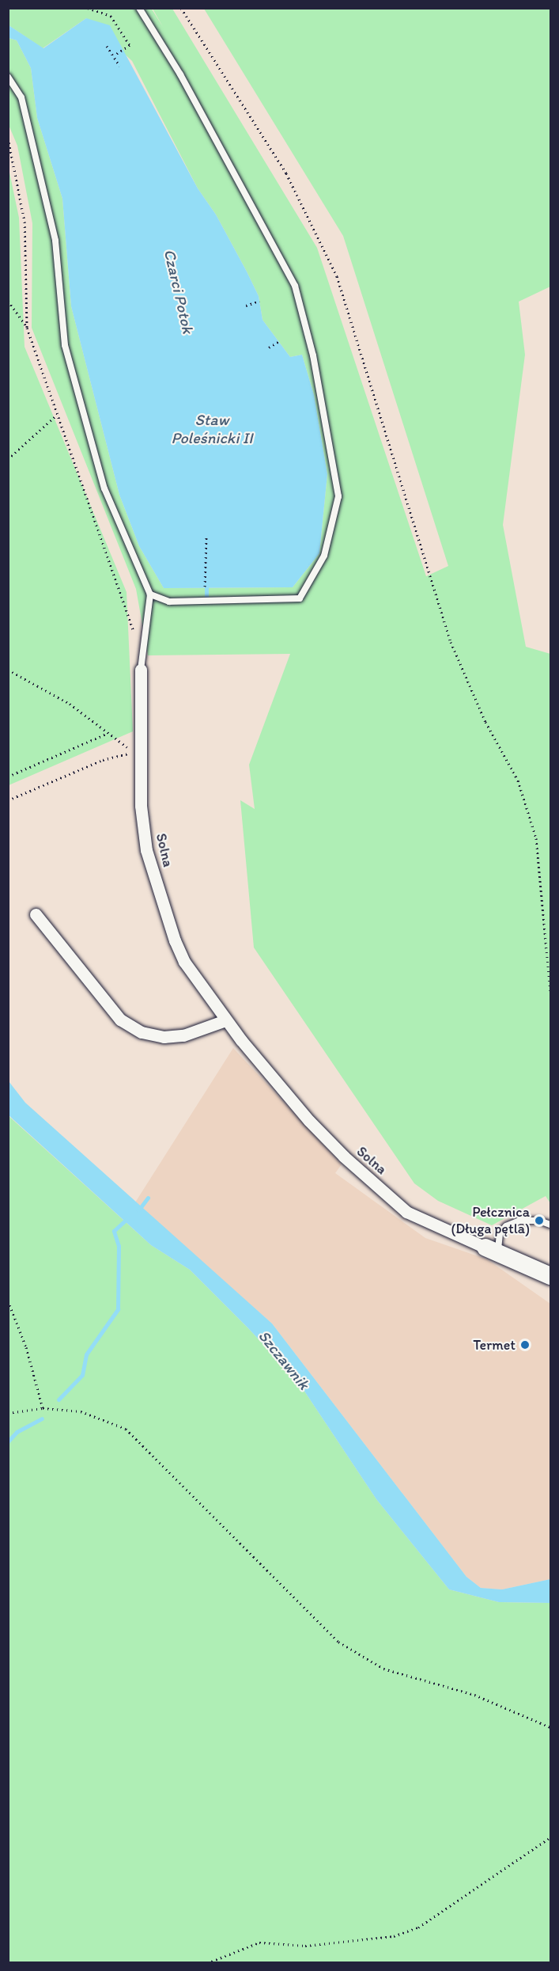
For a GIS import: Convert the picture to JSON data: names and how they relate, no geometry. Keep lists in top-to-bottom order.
{
  "streets": {
    "street": ["Solna"]
  },
  "water": ["Czarci Potok", "Staw Poleśnicki II", "Szczawnik"],
  "places": ["Pełcznica (Długa pętla)", "Termet"]
}
